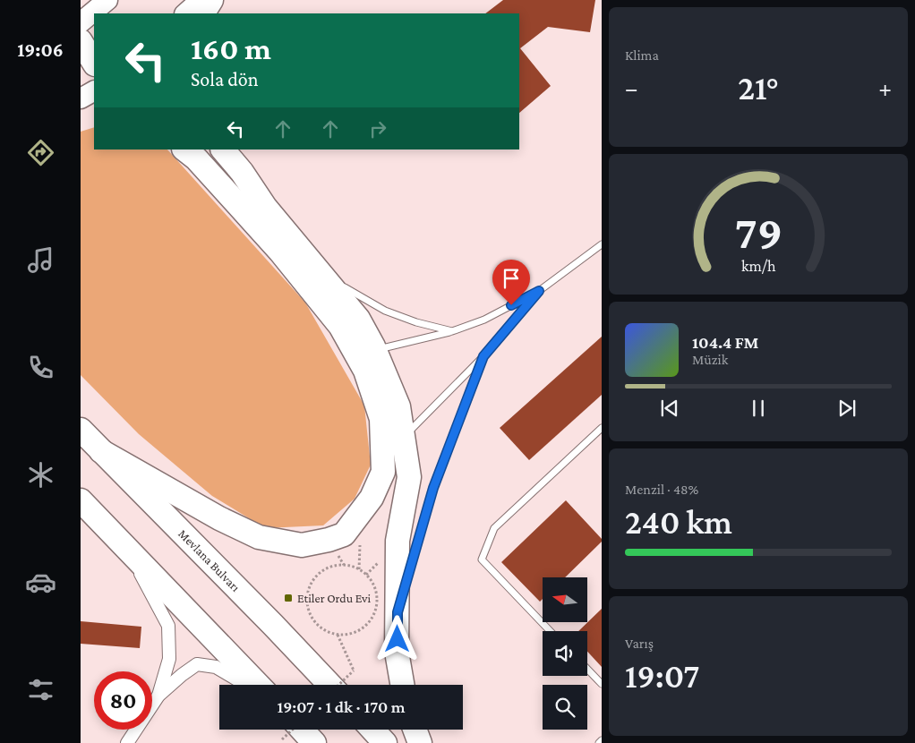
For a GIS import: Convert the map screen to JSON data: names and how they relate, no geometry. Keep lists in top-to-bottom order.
{
  "streets": {
    "highway": ["Mevlana Bulvarı"]
  },
  "places": {
    "transit": ["Etiler Ordu Evi"]
  },
  "north": "left",
  "page": {
    "tabs": "19:06",
    "tile": [
      "Klima",
      ["Menzil · 48%", "240 km"],
      ["Varış", "19:07"]
    ],
    "turn": ["160 m", "Sola dön"],
    "heat": ["−", "21°", "+"],
    "song": ["104.4 FM", "Müzik"],
    "limit": "80",
    "trip": "19:07 · 1 dk · 170 m",
    "gauge": ["79", "km/h"]
  }
}
